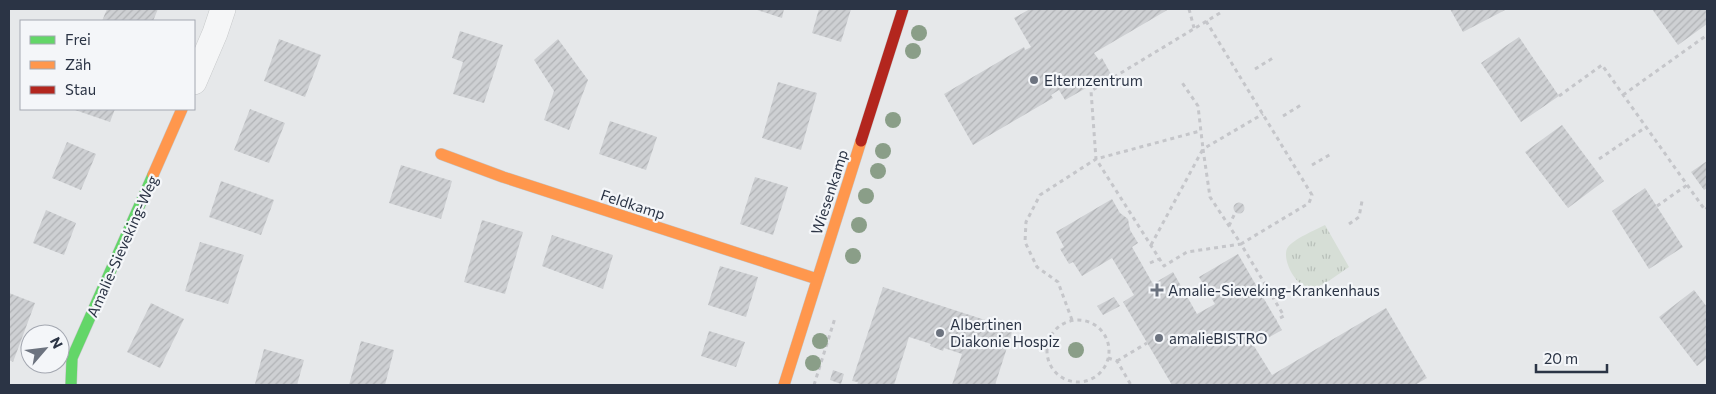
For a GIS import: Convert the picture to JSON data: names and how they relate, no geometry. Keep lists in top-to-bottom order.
{
  "streets": {
    "street": ["Wiesenkamp", "Feldkamp", "Amalie-Sieveking-Weg"]
  },
  "crossings": [
    ["Wiesenkamp", "Feldkamp"]
  ],
  "places": {
    "other": ["Elternzentrum", "Albertinen Diakonie Hospiz", "amalieBISTRO"],
    "health": ["Amalie-Sieveking-Krankenhaus"]
  },
  "legend": ["Frei", "Zäh", "Stau"],
  "scale_bar": "20 m",
  "north": "top right"
}
